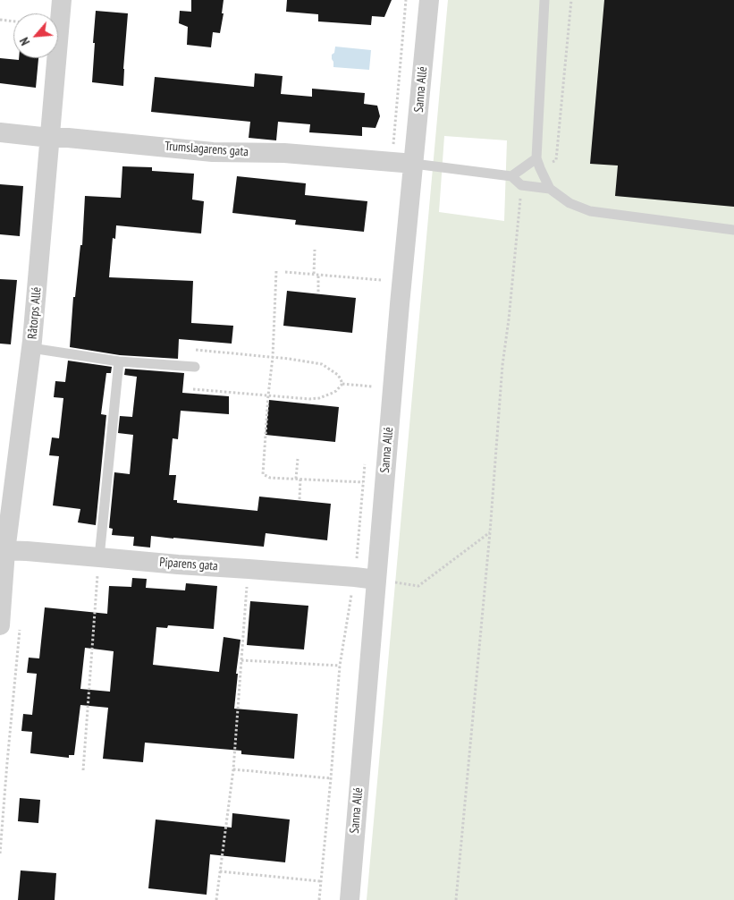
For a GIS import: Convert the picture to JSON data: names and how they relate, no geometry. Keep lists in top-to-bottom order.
{
  "streets": {
    "street": [
      "Sanna Allé",
      "Trumslagarens gata",
      "Råtorps Allé",
      "Piparens gata"
    ]
  },
  "crossings": [
    ["Sanna Allé", "Trumslagarens gata"],
    ["Sanna Allé", "Piparens gata"],
    ["Trumslagarens gata", "Råtorps Allé"],
    ["Råtorps Allé", "Piparens gata"]
  ],
  "north": "bottom left"
}
